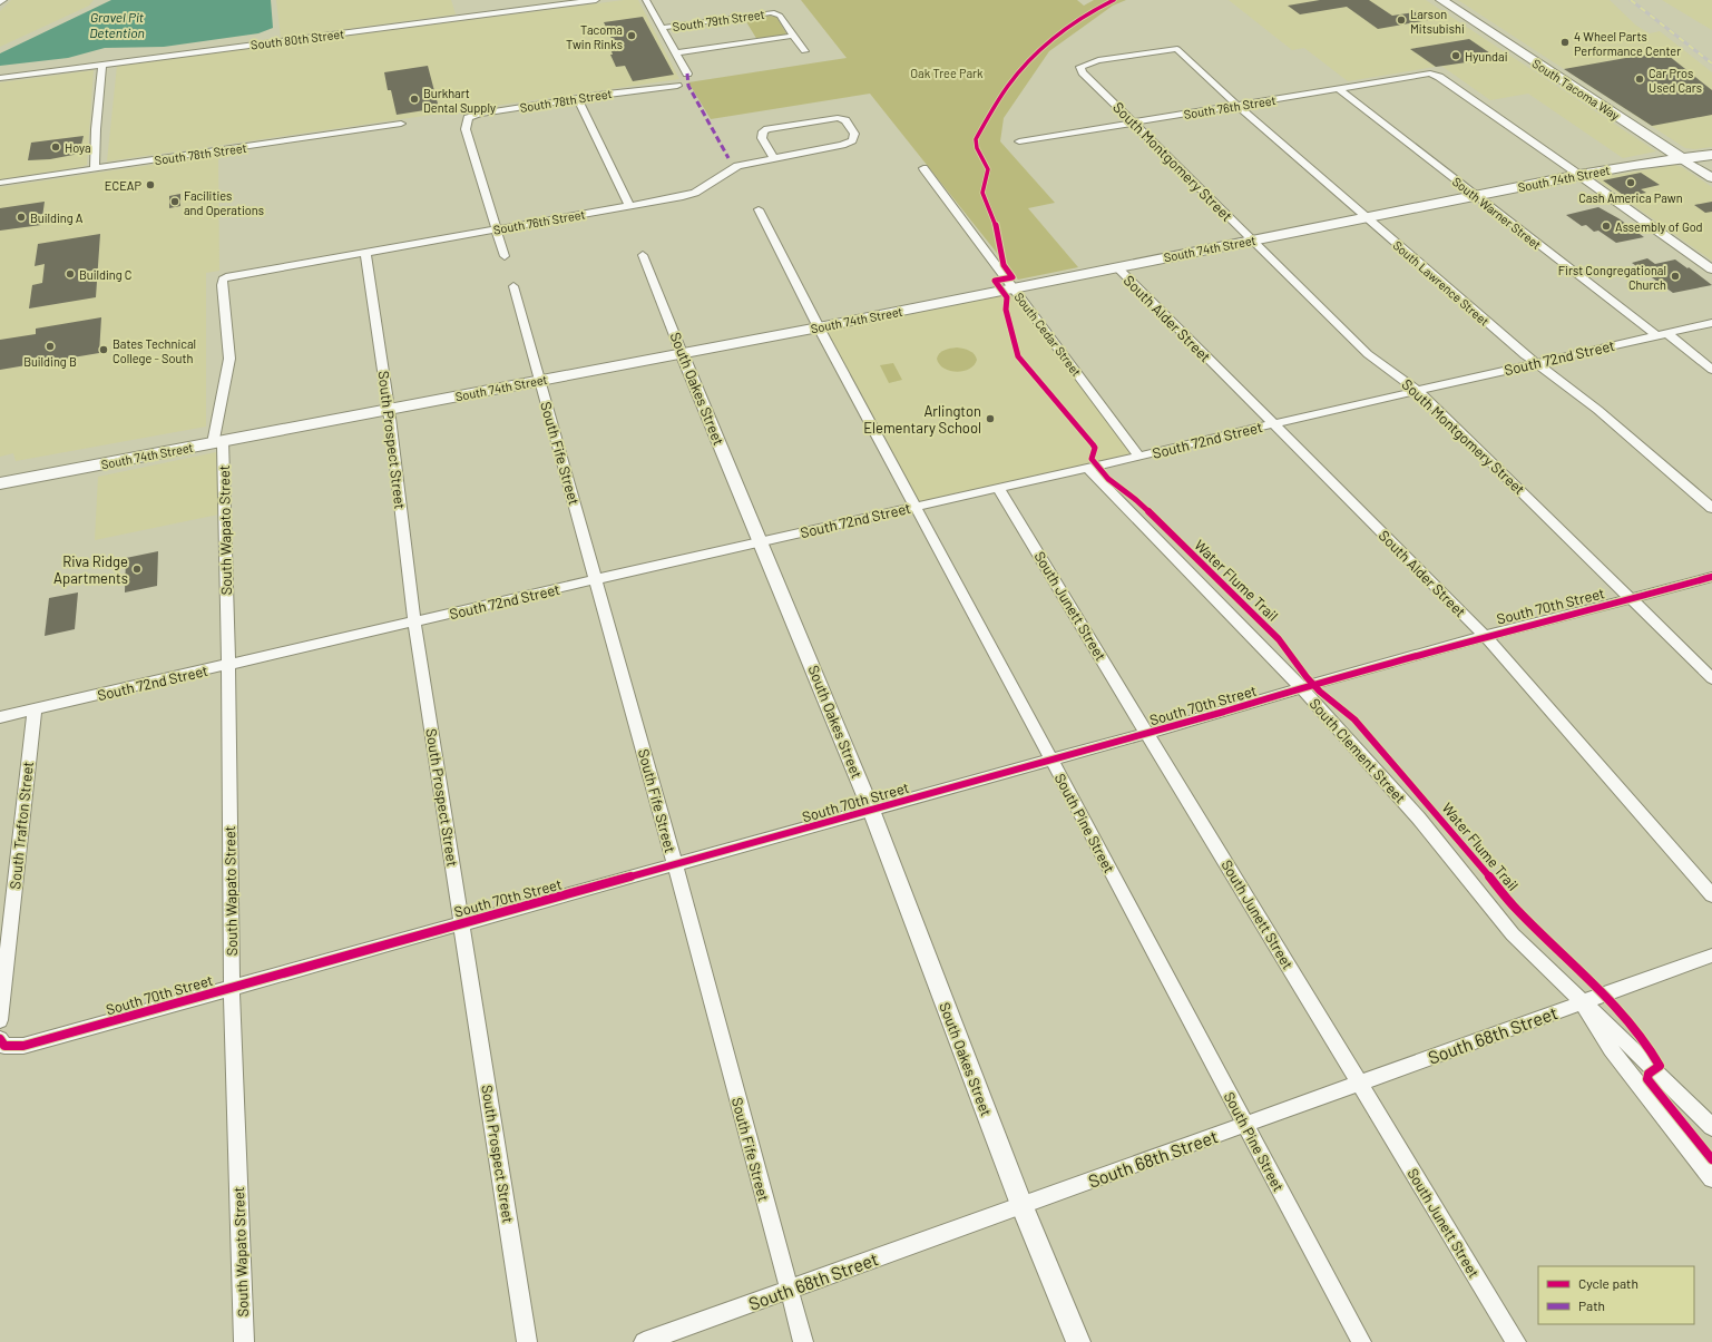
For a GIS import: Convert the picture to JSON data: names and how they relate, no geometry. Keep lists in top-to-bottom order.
{
  "streets": {
    "main road": ["South Tacoma Way", "South 74th Street"],
    "street": [
      "South 79th Street",
      "South 80th Street",
      "South 78th Street",
      "South 76th Street",
      "South Montgomery Street",
      "South Warner Street",
      "South Lawrence Street",
      "South Alder Street",
      "South Cedar Street",
      "South 72nd Street",
      "South Oakes Street",
      "South Prospect Street",
      "South Fife Street",
      "South Wapato Street",
      "South Junett Street",
      "South 70th Street",
      "South Clement Street",
      "South Pine Street",
      "South Trafton Street",
      "South 68th Street"
    ],
    "cycle path": ["Water Flume Trail"]
  },
  "crossings": [
    ["South Tacoma Way", "South 74th Street"],
    ["South 78th Street", "South 76th Street"],
    ["South 76th Street", "South Montgomery Street"],
    ["South 76th Street", "South 74th Street"],
    ["South 76th Street", "South Warner Street"],
    ["South 76th Street", "South Lawrence Street"],
    ["South 76th Street", "South Prospect Street"],
    ["South 76th Street", "South Wapato Street"],
    ["South Montgomery Street", "South 74th Street"],
    ["South Montgomery Street", "South Lawrence Street"],
    ["South Montgomery Street", "South 72nd Street"],
    ["South Montgomery Street", "South 70th Street"],
    ["South 74th Street", "South Warner Street"],
    ["South 74th Street", "South Lawrence Street"],
    ["South 74th Street", "South Alder Street"],
    ["South 74th Street", "South Cedar Street"],
    ["South 74th Street", "South Oakes Street"],
    ["South 74th Street", "South Prospect Street"],
    ["South 74th Street", "South Fife Street"],
    ["South 74th Street", "South Wapato Street"],
    ["South 74th Street", "South Pine Street"],
    ["South Warner Street", "South 72nd Street"],
    ["South Lawrence Street", "South 72nd Street"],
    ["South Alder Street", "South 72nd Street"],
    ["South Alder Street", "South 70th Street"],
    ["South Cedar Street", "South 72nd Street"],
    ["South 72nd Street", "South Oakes Street"],
    ["South 72nd Street", "South Prospect Street"],
    ["South 72nd Street", "South Fife Street"],
    ["South 72nd Street", "South Wapato Street"],
    ["South 72nd Street", "South Junett Street"],
    ["South 72nd Street", "South Clement Street"],
    ["South 72nd Street", "South Pine Street"],
    ["South 72nd Street", "South Trafton Street"],
    ["South Oakes Street", "South 70th Street"],
    ["South Oakes Street", "South 68th Street"],
    ["South Prospect Street", "South 70th Street"],
    ["South Fife Street", "South 70th Street"],
    ["South Fife Street", "South 68th Street"],
    ["South Wapato Street", "South 70th Street"],
    ["South Junett Street", "South 70th Street"],
    ["South Junett Street", "South 68th Street"],
    ["South 70th Street", "South Clement Street"],
    ["South 70th Street", "South Pine Street"],
    ["South Clement Street", "South 68th Street"],
    ["South Pine Street", "South 68th Street"]
  ],
  "water": ["Gravel Pit Detention"],
  "parks": ["Oak Tree Park"],
  "places": [
    "Larson Mitsubishi",
    "Tacoma Twin Rinks",
    "4 Wheel Parts Performance Center",
    "Hyundai",
    "Car Pros Used Cars",
    "Burkhart Dental Supply",
    "Hoya",
    "Cash America Pawn",
    "ECEAP",
    "Facilities and Operations",
    "Building A",
    "Assembly of God",
    "Building C",
    "First Congregational Church",
    "Building B",
    "Bates Technical College - South",
    "Arlington Elementary School",
    "Riva Ridge Apartments"
  ],
  "legend": ["Cycle path", "Path"]
}
